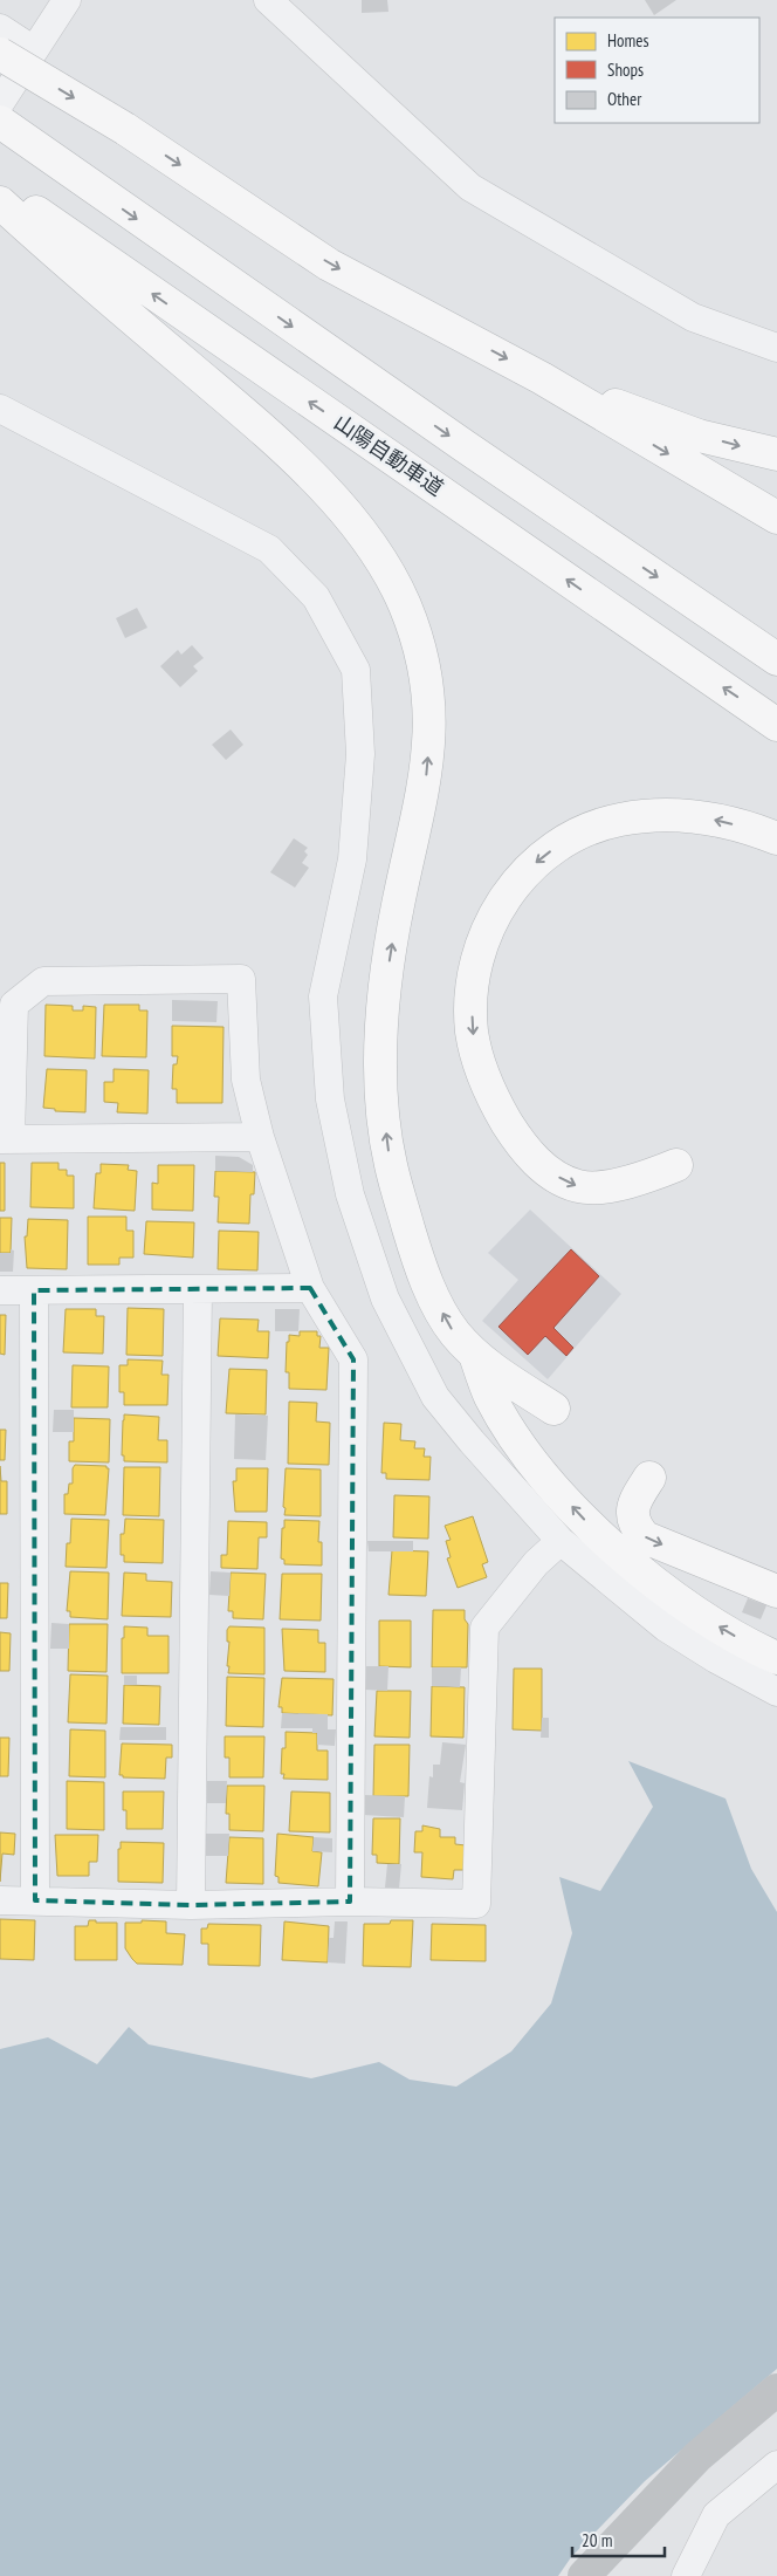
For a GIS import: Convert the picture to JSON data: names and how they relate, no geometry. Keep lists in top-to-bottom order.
{
  "streets": {
    "highway": ["山陽自動車道"]
  },
  "legend": ["Homes", "Shops", "Other"],
  "scale_bar": "20 m"
}
